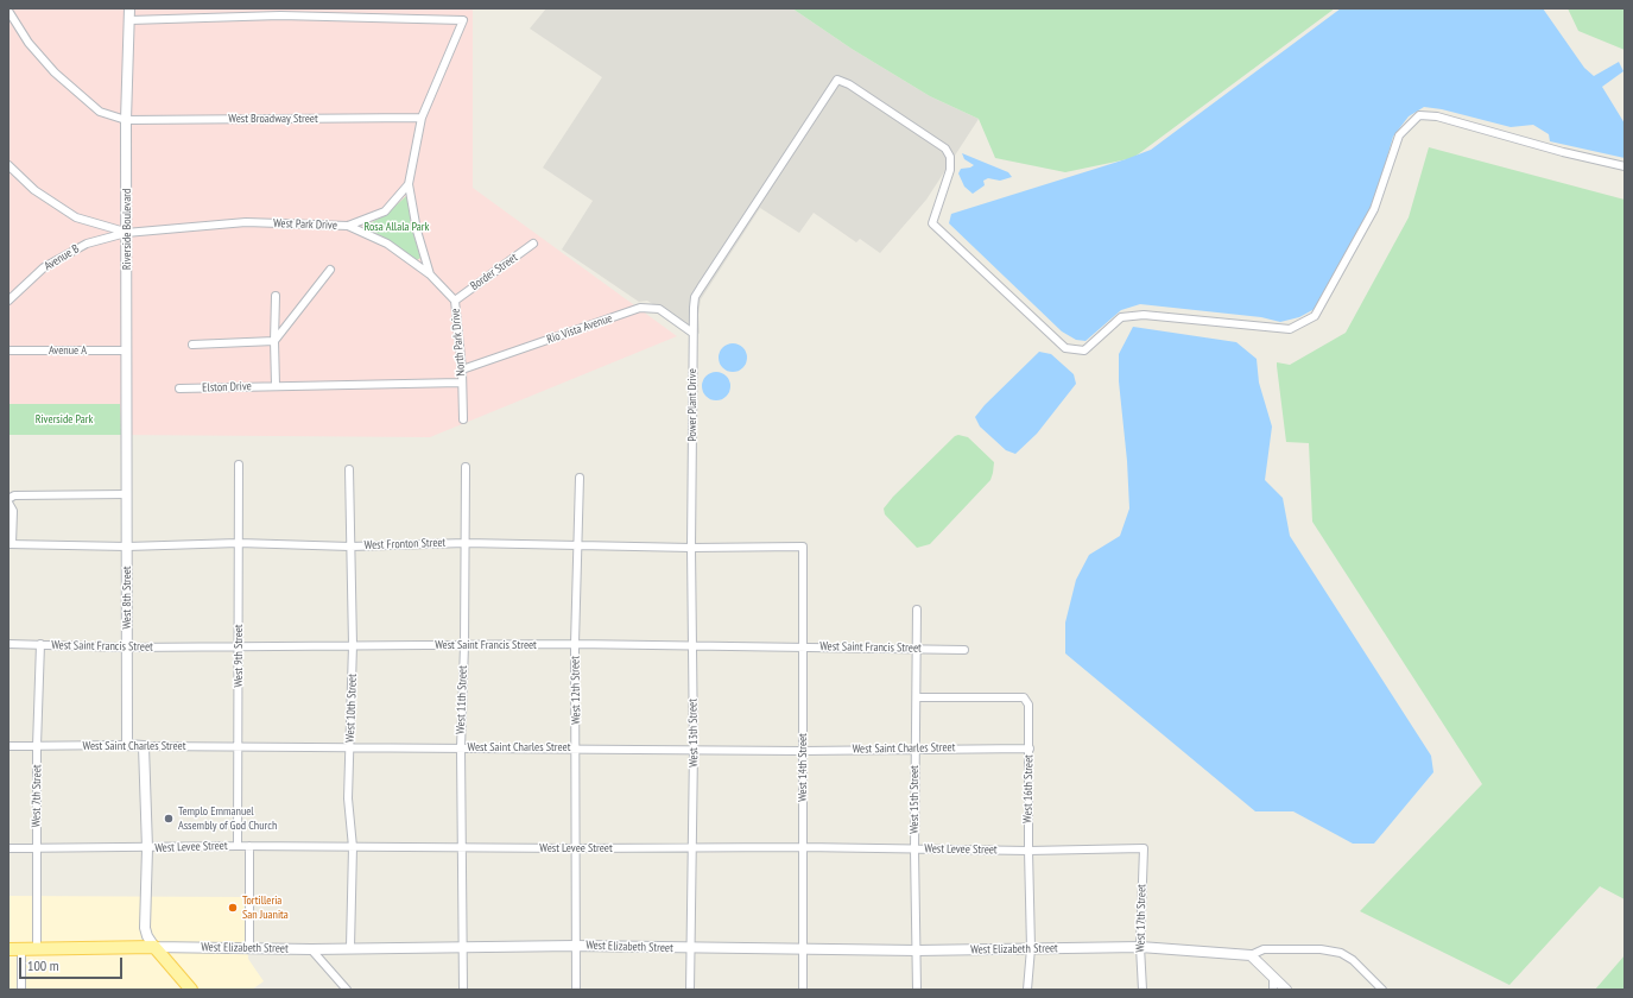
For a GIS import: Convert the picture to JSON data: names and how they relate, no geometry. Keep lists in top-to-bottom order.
{
  "streets": {
    "main road": ["West Elizabeth Street"],
    "street": [
      "West Broadway Street",
      "West Park Drive",
      "Riverside Boulevard",
      "Avenue B",
      "Border Street",
      "Rio Vista Avenue",
      "North Park Drive",
      "Avenue A",
      "Elston Drive",
      "Power Plant Drive",
      "West Fronton Street",
      "West 8th Street",
      "West Saint Francis Street",
      "West 9th Street",
      "West 12th Street",
      "West 11th Street",
      "West 10th Street",
      "West 13th Street",
      "West Saint Charles Street",
      "West 14th Street",
      "West 16th Street",
      "West 7th Street",
      "West 15th Street",
      "West Levee Street",
      "West 17th Street"
    ]
  },
  "crossings": [
    ["West Broadway Street", "Riverside Boulevard"],
    ["West Park Drive", "Riverside Boulevard"],
    ["West Park Drive", "Avenue B"],
    ["West Park Drive", "North Park Drive"],
    ["Riverside Boulevard", "Avenue B"],
    ["Riverside Boulevard", "Avenue A"],
    ["Riverside Boulevard", "West 8th Street"],
    ["Border Street", "North Park Drive"],
    ["Rio Vista Avenue", "North Park Drive"],
    ["Rio Vista Avenue", "Power Plant Drive"],
    ["Power Plant Drive", "West 13th Street"],
    ["West Fronton Street", "West 8th Street"],
    ["West Fronton Street", "West 9th Street"],
    ["West Fronton Street", "West 12th Street"],
    ["West Fronton Street", "West 11th Street"],
    ["West Fronton Street", "West 10th Street"],
    ["West Fronton Street", "West 13th Street"],
    ["West Fronton Street", "West 14th Street"],
    ["West 8th Street", "West Saint Francis Street"],
    ["West 8th Street", "West Saint Charles Street"],
    ["West Saint Francis Street", "West 9th Street"],
    ["West Saint Francis Street", "West 12th Street"],
    ["West Saint Francis Street", "West 11th Street"],
    ["West Saint Francis Street", "West 10th Street"],
    ["West Saint Francis Street", "West 13th Street"],
    ["West Saint Francis Street", "West 14th Street"],
    ["West Saint Francis Street", "West 7th Street"],
    ["West Saint Francis Street", "West 15th Street"],
    ["West 9th Street", "West Saint Charles Street"],
    ["West 9th Street", "West Levee Street"],
    ["West 12th Street", "West Saint Charles Street"],
    ["West 12th Street", "West Levee Street"],
    ["West 12th Street", "West Elizabeth Street"],
    ["West 11th Street", "West Saint Charles Street"],
    ["West 11th Street", "West Levee Street"],
    ["West 11th Street", "West Elizabeth Street"],
    ["West 10th Street", "West Saint Charles Street"],
    ["West 10th Street", "West Levee Street"],
    ["West 10th Street", "West Elizabeth Street"],
    ["West 13th Street", "West Saint Charles Street"],
    ["West 13th Street", "West Levee Street"],
    ["West 13th Street", "West Elizabeth Street"],
    ["West Saint Charles Street", "West 14th Street"],
    ["West Saint Charles Street", "West 16th Street"],
    ["West Saint Charles Street", "West 7th Street"],
    ["West Saint Charles Street", "West 15th Street"],
    ["West 14th Street", "West Levee Street"],
    ["West 14th Street", "West Elizabeth Street"],
    ["West 16th Street", "West 15th Street"],
    ["West 16th Street", "West Levee Street"],
    ["West 16th Street", "West Elizabeth Street"],
    ["West 7th Street", "West Levee Street"],
    ["West 7th Street", "West Elizabeth Street"],
    ["West 15th Street", "West Levee Street"],
    ["West 15th Street", "West Elizabeth Street"],
    ["West Levee Street", "West 17th Street"],
    ["West 17th Street", "West Elizabeth Street"]
  ],
  "parks": ["Rosa Allala Park", "Riverside Park"],
  "places": ["Templo Emmanuel Assembly of God Church", "Tortilleria San Juanita"],
  "scale_bar": "100 m"
}
